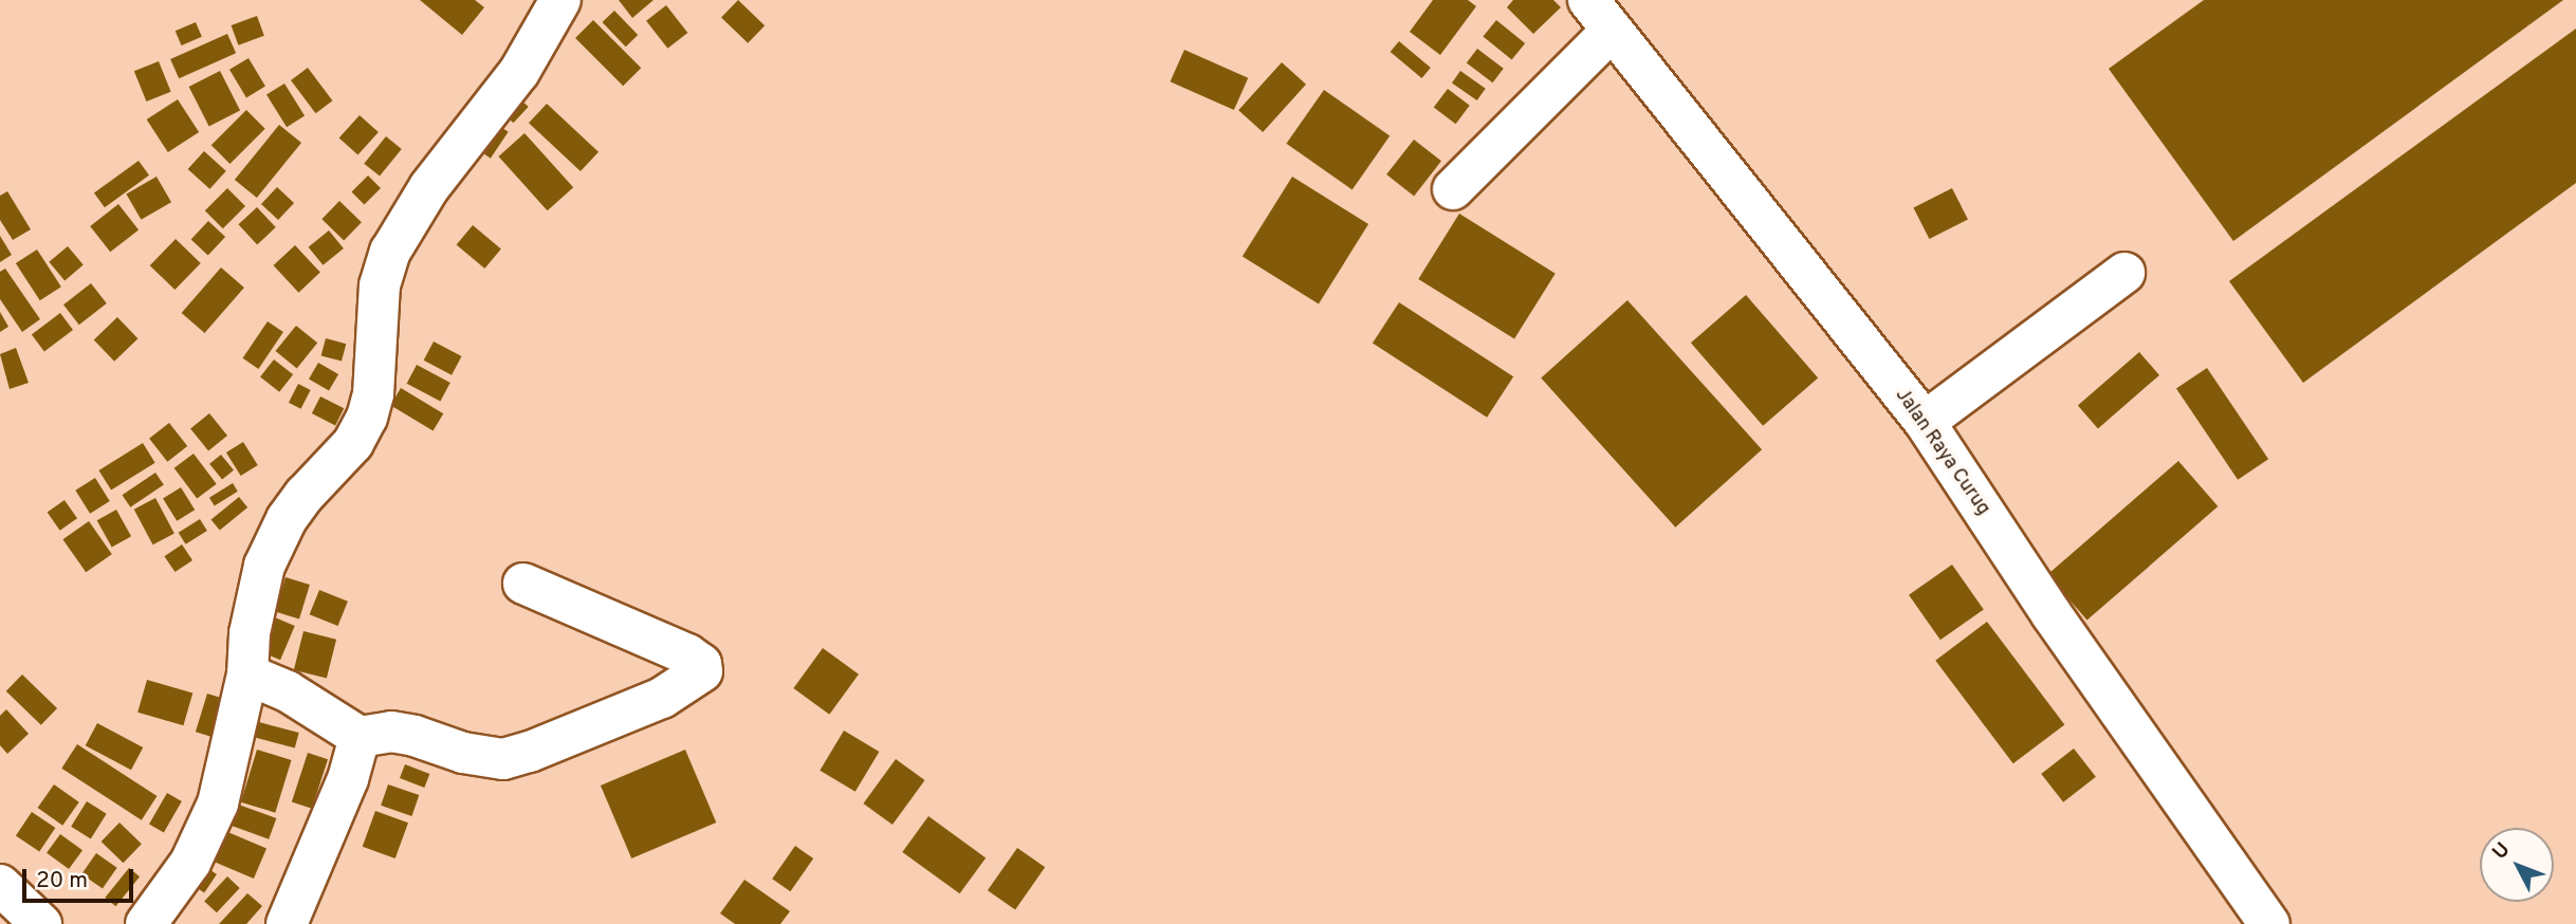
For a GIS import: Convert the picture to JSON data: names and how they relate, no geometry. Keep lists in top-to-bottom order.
{
  "streets": {
    "street": ["Jalan Raya Curug"]
  },
  "scale_bar": "20 m",
  "north": "top left"
}
